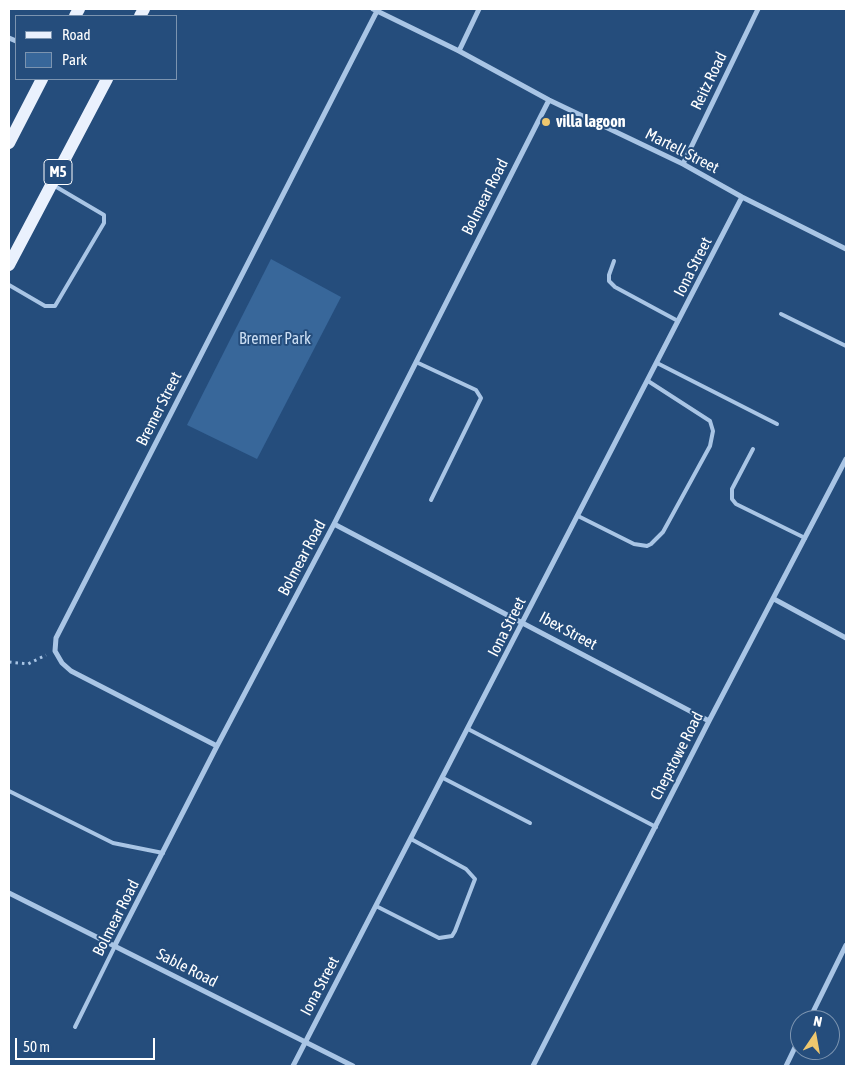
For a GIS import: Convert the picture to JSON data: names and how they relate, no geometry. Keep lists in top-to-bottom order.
{
  "streets": {
    "main road": ["M5"],
    "street": [
      "Reitz Road",
      "Martell Street",
      "Bolmear Road",
      "Iona Street",
      "Bremer Street",
      "Ibex Street",
      "Chepstowe Road",
      "Sable Road"
    ]
  },
  "crossings": [
    ["Reitz Road", "Martell Street"],
    ["Martell Street", "Bolmear Road"],
    ["Martell Street", "Iona Street"],
    ["Martell Street", "Bremer Street"],
    ["Bolmear Road", "Ibex Street"],
    ["Bolmear Road", "Sable Road"],
    ["Iona Street", "Ibex Street"],
    ["Iona Street", "Sable Road"],
    ["Ibex Street", "Chepstowe Road"]
  ],
  "parks": ["Bremer Park"],
  "places": ["villa lagoon"],
  "legend": ["Road", "Park"],
  "scale_bar": "50 m",
  "north": "top"
}
